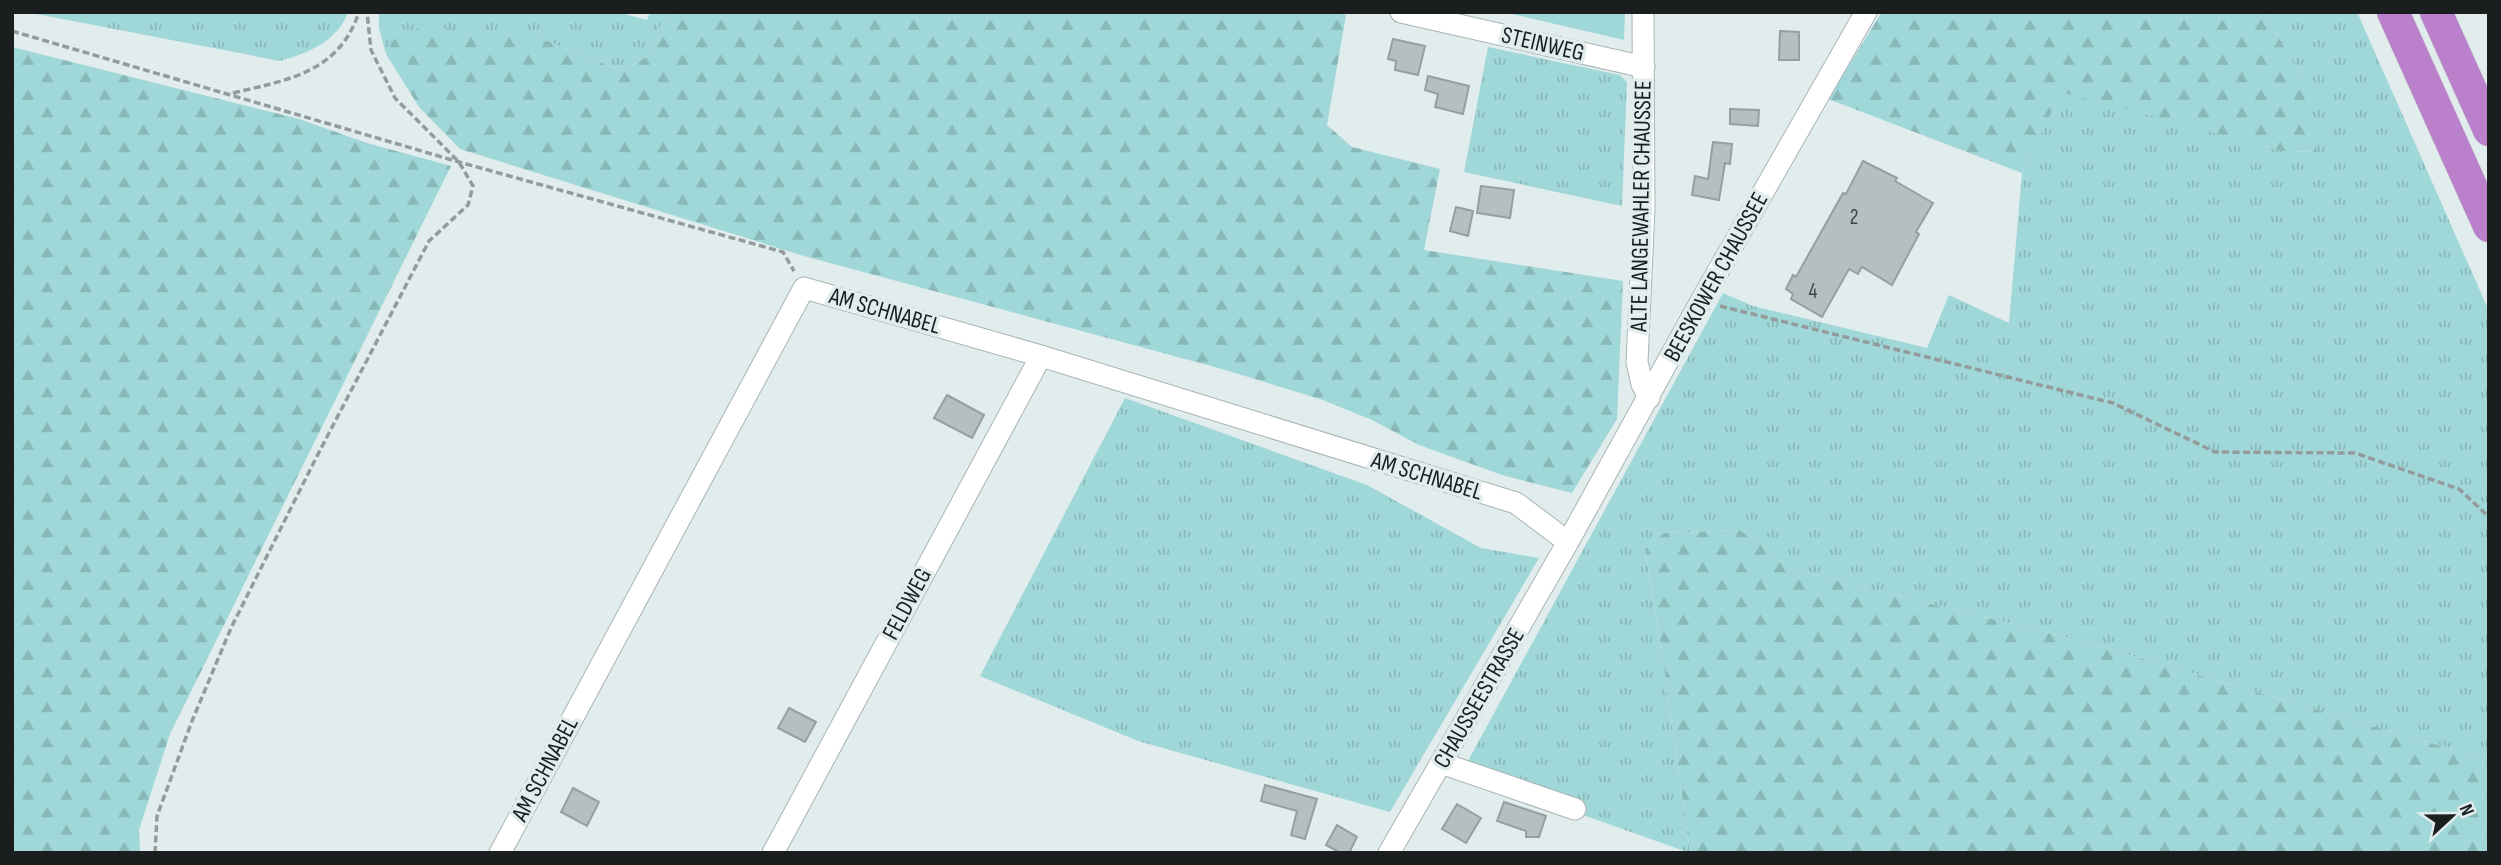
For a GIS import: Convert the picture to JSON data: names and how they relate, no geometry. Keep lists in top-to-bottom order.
{
  "streets": {
    "street": [
      "STEINWEG",
      "ALTE LANGEWAHLER CHAUSSEE",
      "BEESKOWER CHAUSSEE",
      "AM SCHNABEL",
      "FELDWEG",
      "CHAUSSEESTRASSE"
    ]
  },
  "crossings": [
    ["STEINWEG", "ALTE LANGEWAHLER CHAUSSEE"],
    ["ALTE LANGEWAHLER CHAUSSEE", "BEESKOWER CHAUSSEE"],
    ["BEESKOWER CHAUSSEE", "AM SCHNABEL"],
    ["BEESKOWER CHAUSSEE", "CHAUSSEESTRASSE"],
    ["AM SCHNABEL", "FELDWEG"],
    ["AM SCHNABEL", "CHAUSSEESTRASSE"]
  ],
  "house_numbers": ["2", "4"],
  "north": "right"
}
